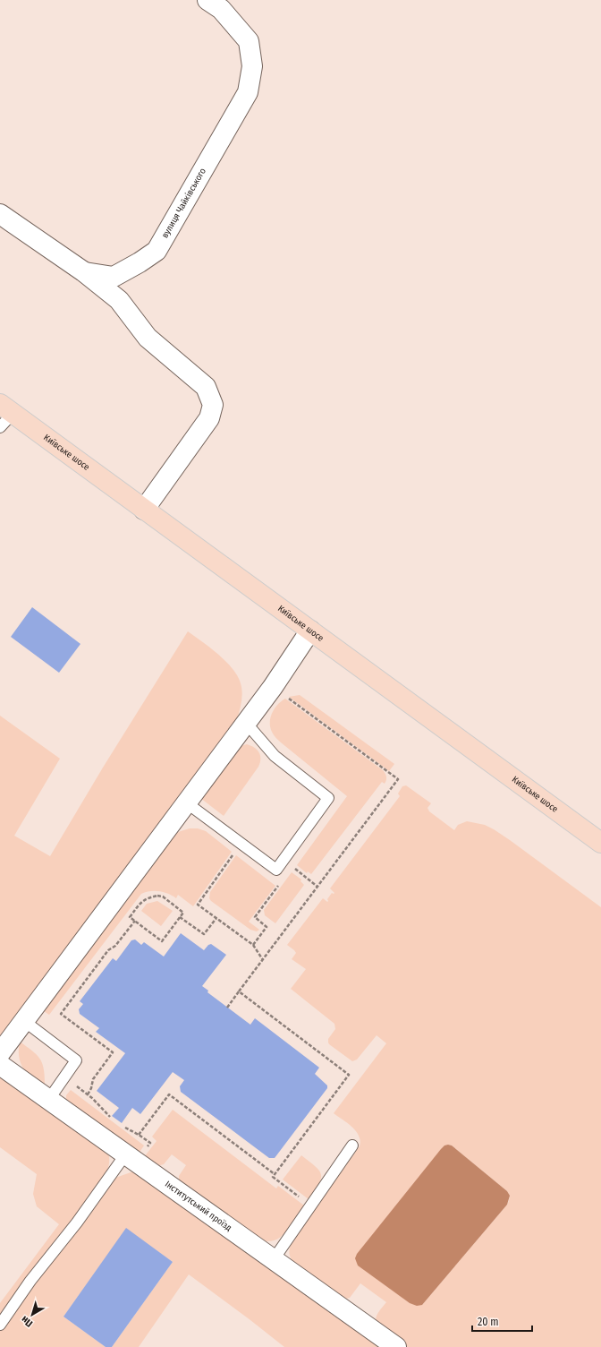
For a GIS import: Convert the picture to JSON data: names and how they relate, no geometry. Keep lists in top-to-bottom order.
{
  "streets": {
    "main road": ["Київське шосе"],
    "street": ["вулиця Чайківського", "Інститутський проїзд"]
  },
  "scale_bar": "20 m",
  "north": "bottom left"
}
